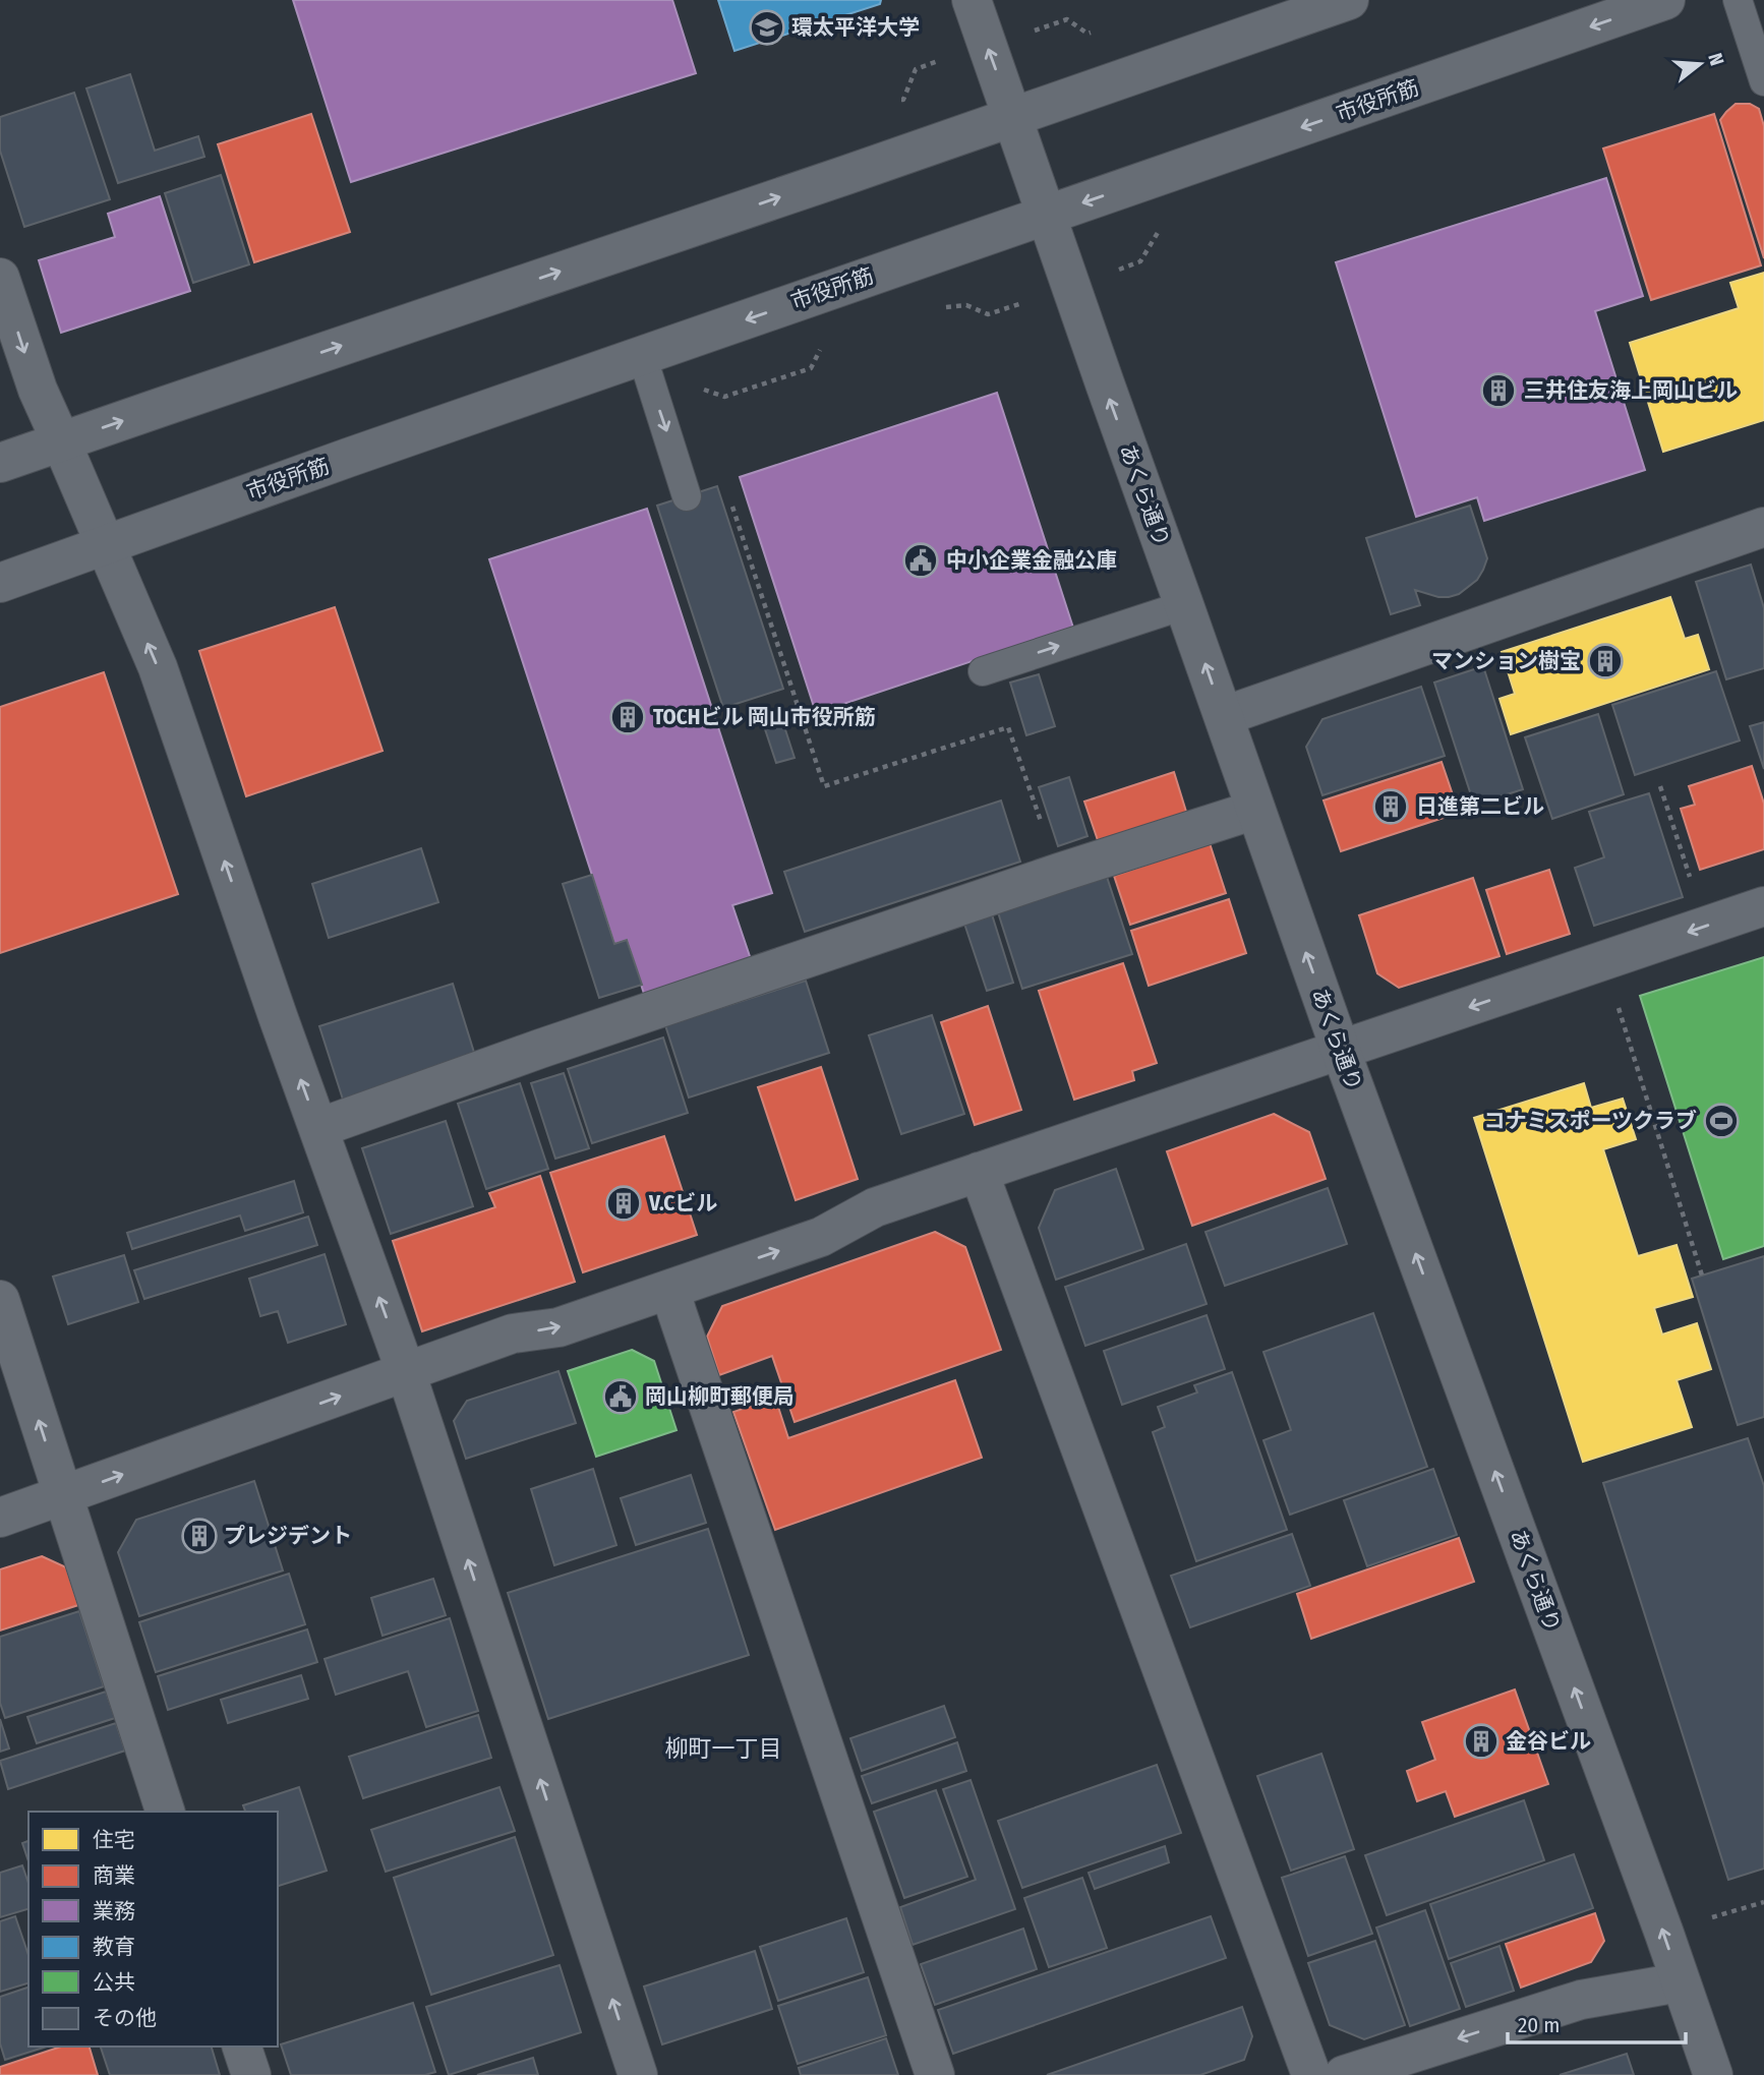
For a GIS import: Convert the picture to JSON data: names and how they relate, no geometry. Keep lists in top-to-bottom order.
{
  "streets": {
    "street": ["市役所筋", "あくら通り"]
  },
  "crossings": [
    ["市役所筋", "あくら通り"]
  ],
  "one_way": ["あくら通り"],
  "districts": ["柳町一丁目"],
  "places": {
    "school or university": ["環太平洋大学"],
    "building": [
      "三井住友海上岡山ビル",
      "マンション樹宝",
      "TOCHビル 岡山市役所筋",
      "日進第二ビル",
      "V.Cビル",
      "プレジデント",
      "金谷ビル"
    ],
    "public building": ["中小企業金融公庫", "岡山柳町郵便局"],
    "sports": ["コナミスポーツクラブ"]
  },
  "legend": [
    "住宅",
    "商業",
    "業務",
    "教育",
    "公共",
    "その他"
  ],
  "scale_bar": "20 m",
  "north": "right"
}
